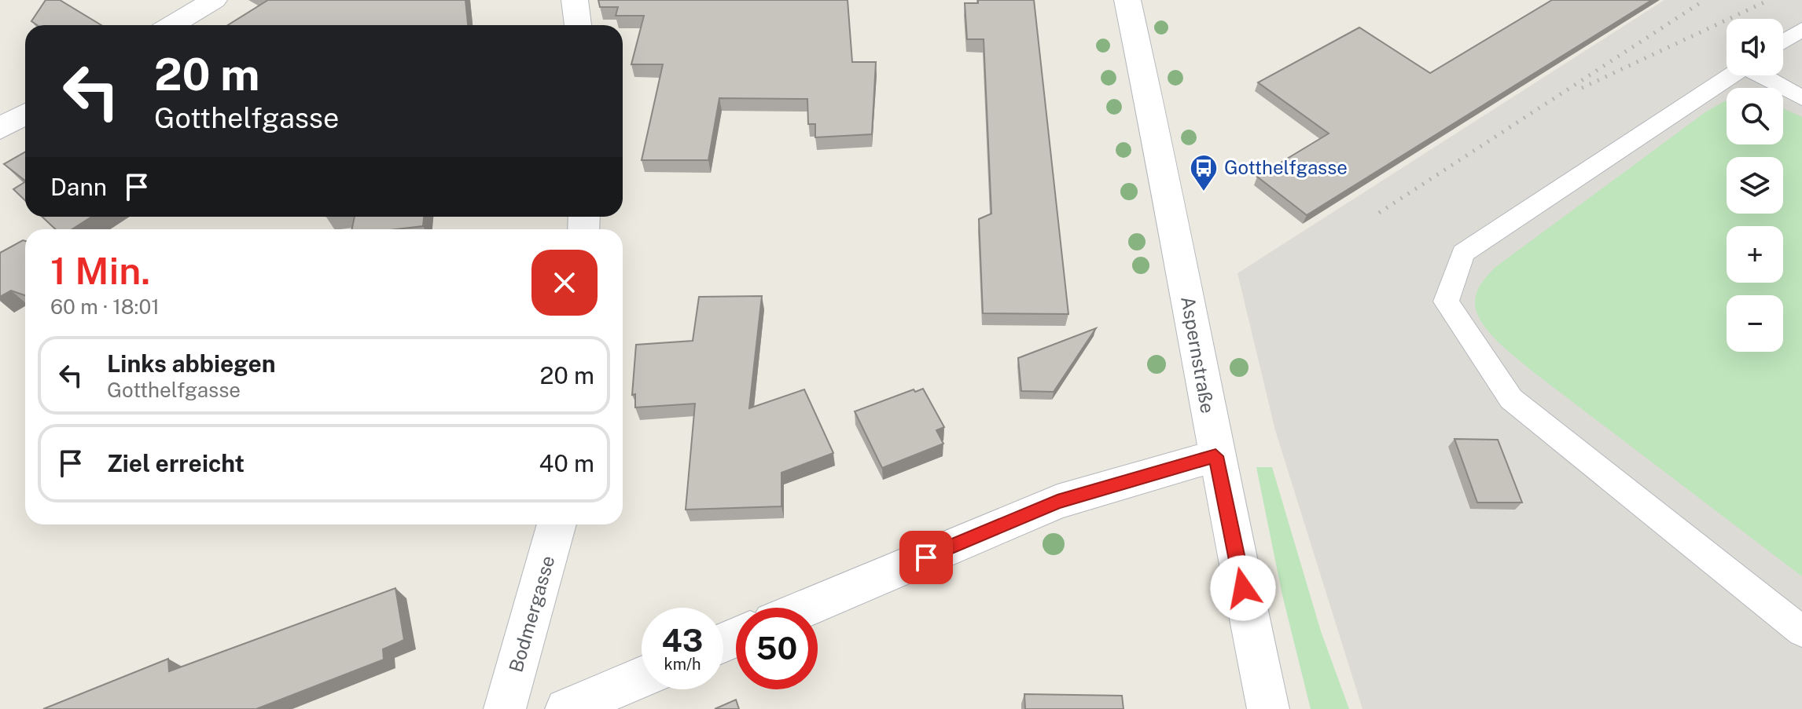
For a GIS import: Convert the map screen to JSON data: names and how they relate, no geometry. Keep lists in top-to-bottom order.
{
  "streets": {
    "street": ["Aspernstraße", "Bodmergasse"]
  },
  "places": {
    "bus stop": ["Gotthelfgasse"]
  },
  "page": {
    "map_buttons": ["+", "−"],
    "turn": ["20 m", "Gotthelfgasse"],
    "then": "Dann",
    "heading": ["1 Min.", "60 m · 18:01"],
    "list": [
      {
        "name": "Links abbiegen",
        "note": "Gotthelfgasse",
        "value": "20 m"
      },
      {
        "name": "Ziel erreicht",
        "value": "40 m"
      }
    ],
    "speed": "43 km/h",
    "limit": "50"
  }
}
